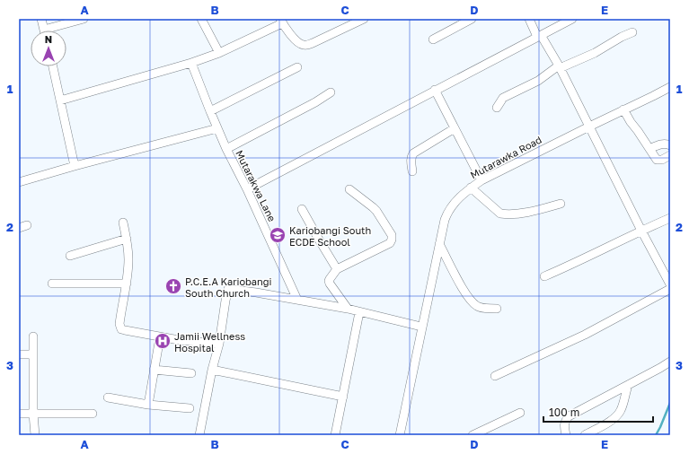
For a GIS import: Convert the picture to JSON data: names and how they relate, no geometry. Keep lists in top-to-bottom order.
{
  "streets": {
    "street": ["Mutarawka Road", "Mutarakwa Lane"]
  },
  "places": {
    "school or university": ["Kariobangi South ECDE School"],
    "church": ["P.C.E.A Kariobangi South Church"],
    "hospital": ["Jamii Wellness Hospital"]
  },
  "scale_bar": "100 m",
  "north": "top",
  "grid": {
    "columns": [
      "A",
      "B",
      "C",
      "D",
      "E"
    ],
    "rows": ["1", "2", "3"]
  }
}
